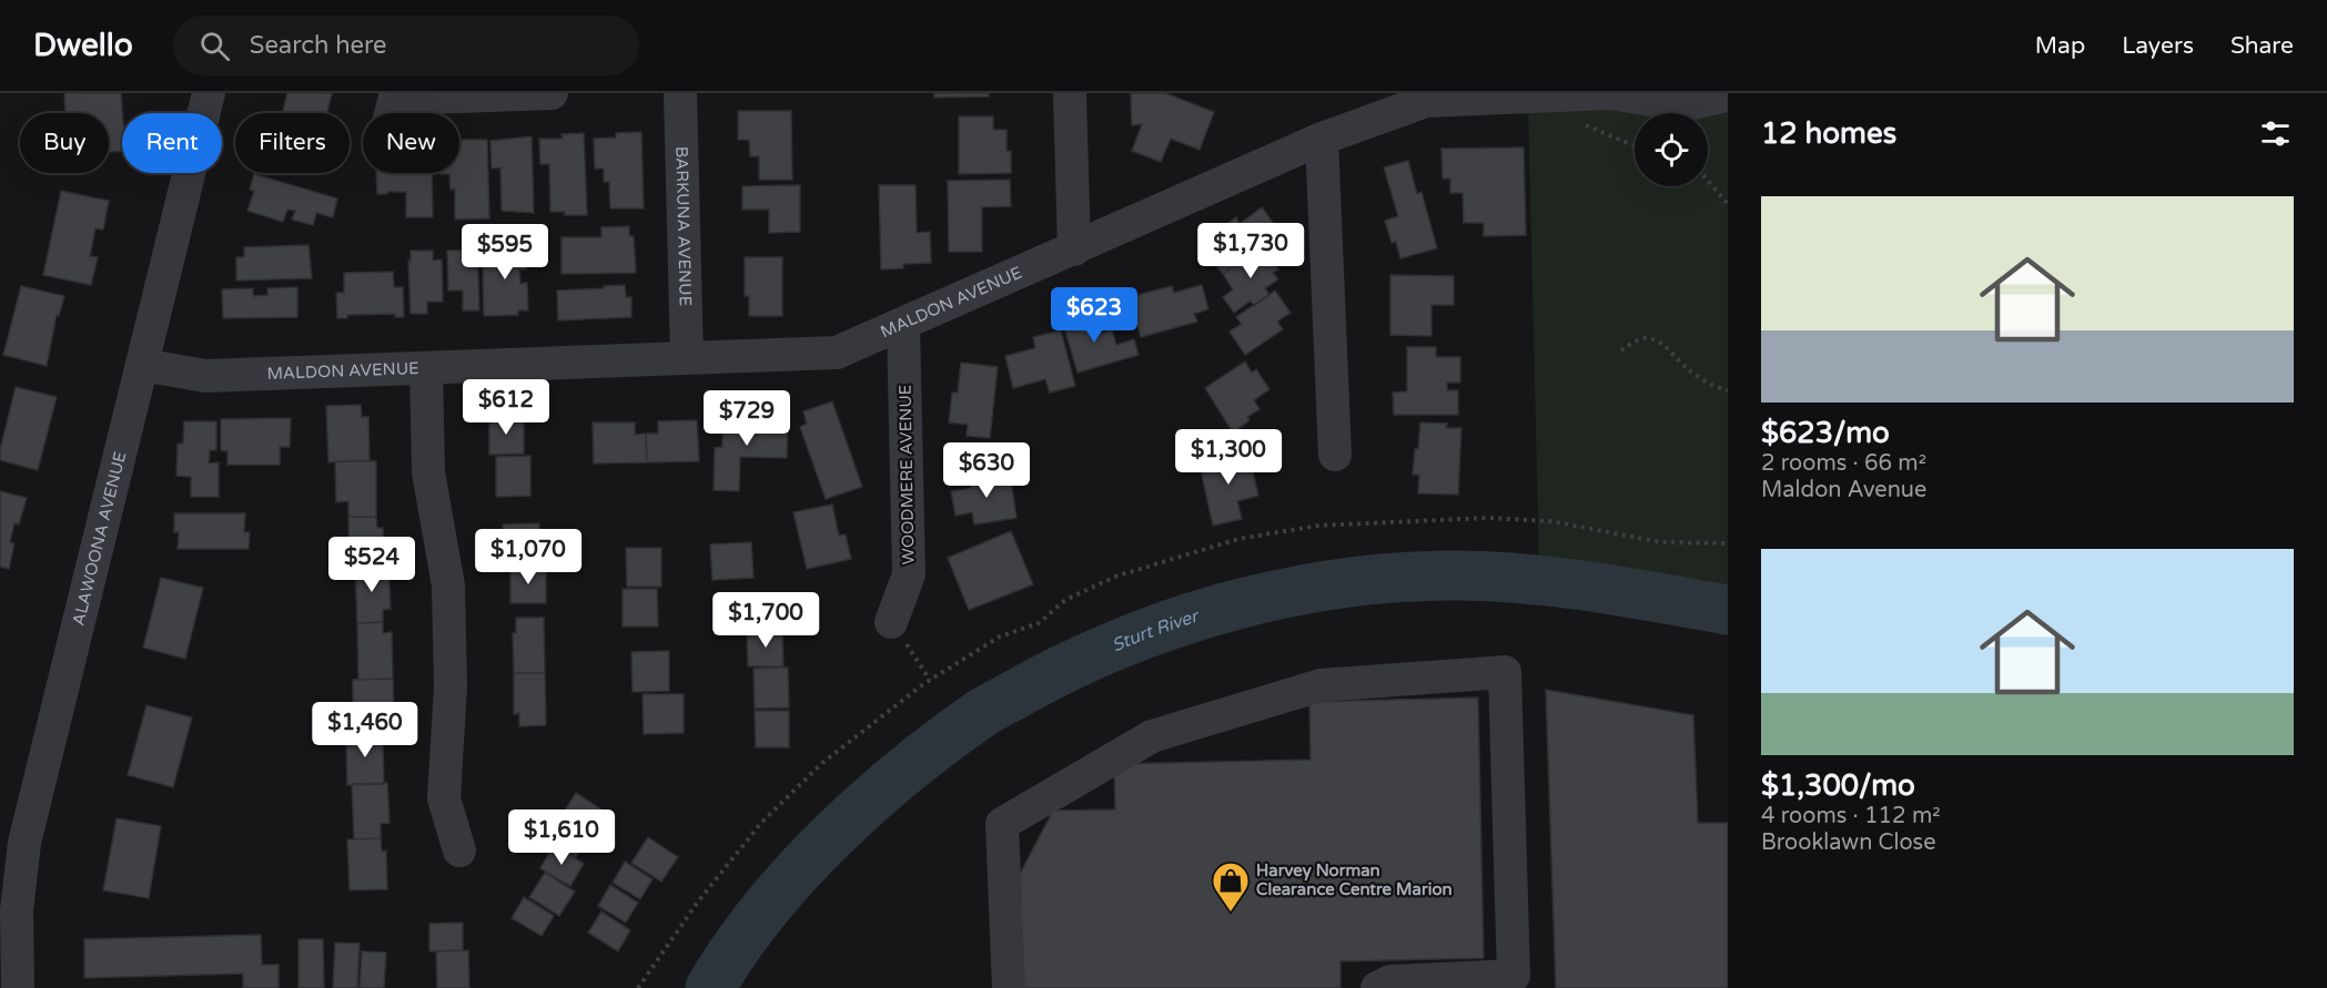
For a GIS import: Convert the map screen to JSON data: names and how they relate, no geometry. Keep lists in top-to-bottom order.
{
  "streets": {
    "street": [
      "BARKUNA AVENUE",
      "MALDON AVENUE",
      "WOODMERE AVENUE",
      "ALAWOONA AVENUE"
    ]
  },
  "crossings": [
    ["BARKUNA AVENUE", "MALDON AVENUE"],
    ["MALDON AVENUE", "WOODMERE AVENUE"],
    ["MALDON AVENUE", "ALAWOONA AVENUE"]
  ],
  "water": ["Sturt River"],
  "places": {
    "shop": ["Harvey Norman Clearance Centre Marion"]
  },
  "page": {
    "header": "Dwello",
    "search": "Search here",
    "nav": ["Map", "Layers", "Share"],
    "heading": "12 homes",
    "chip": [
      "Buy",
      "Rent",
      "Filters",
      "New"
    ],
    "list": [
      {
        "name": "$623/mo",
        "note": "2 rooms · 66 m² · Maldon Avenue"
      },
      {
        "name": "$1,300/mo",
        "note": "4 rooms · 112 m² · Brooklawn Close"
      }
    ],
    "price": [
      "$1,730",
      "$595",
      "$623",
      "$612",
      "$729",
      "$1,300",
      "$630",
      "$1,070",
      "$524",
      "$1,700",
      "$1,460",
      "$1,610"
    ]
  }
}
